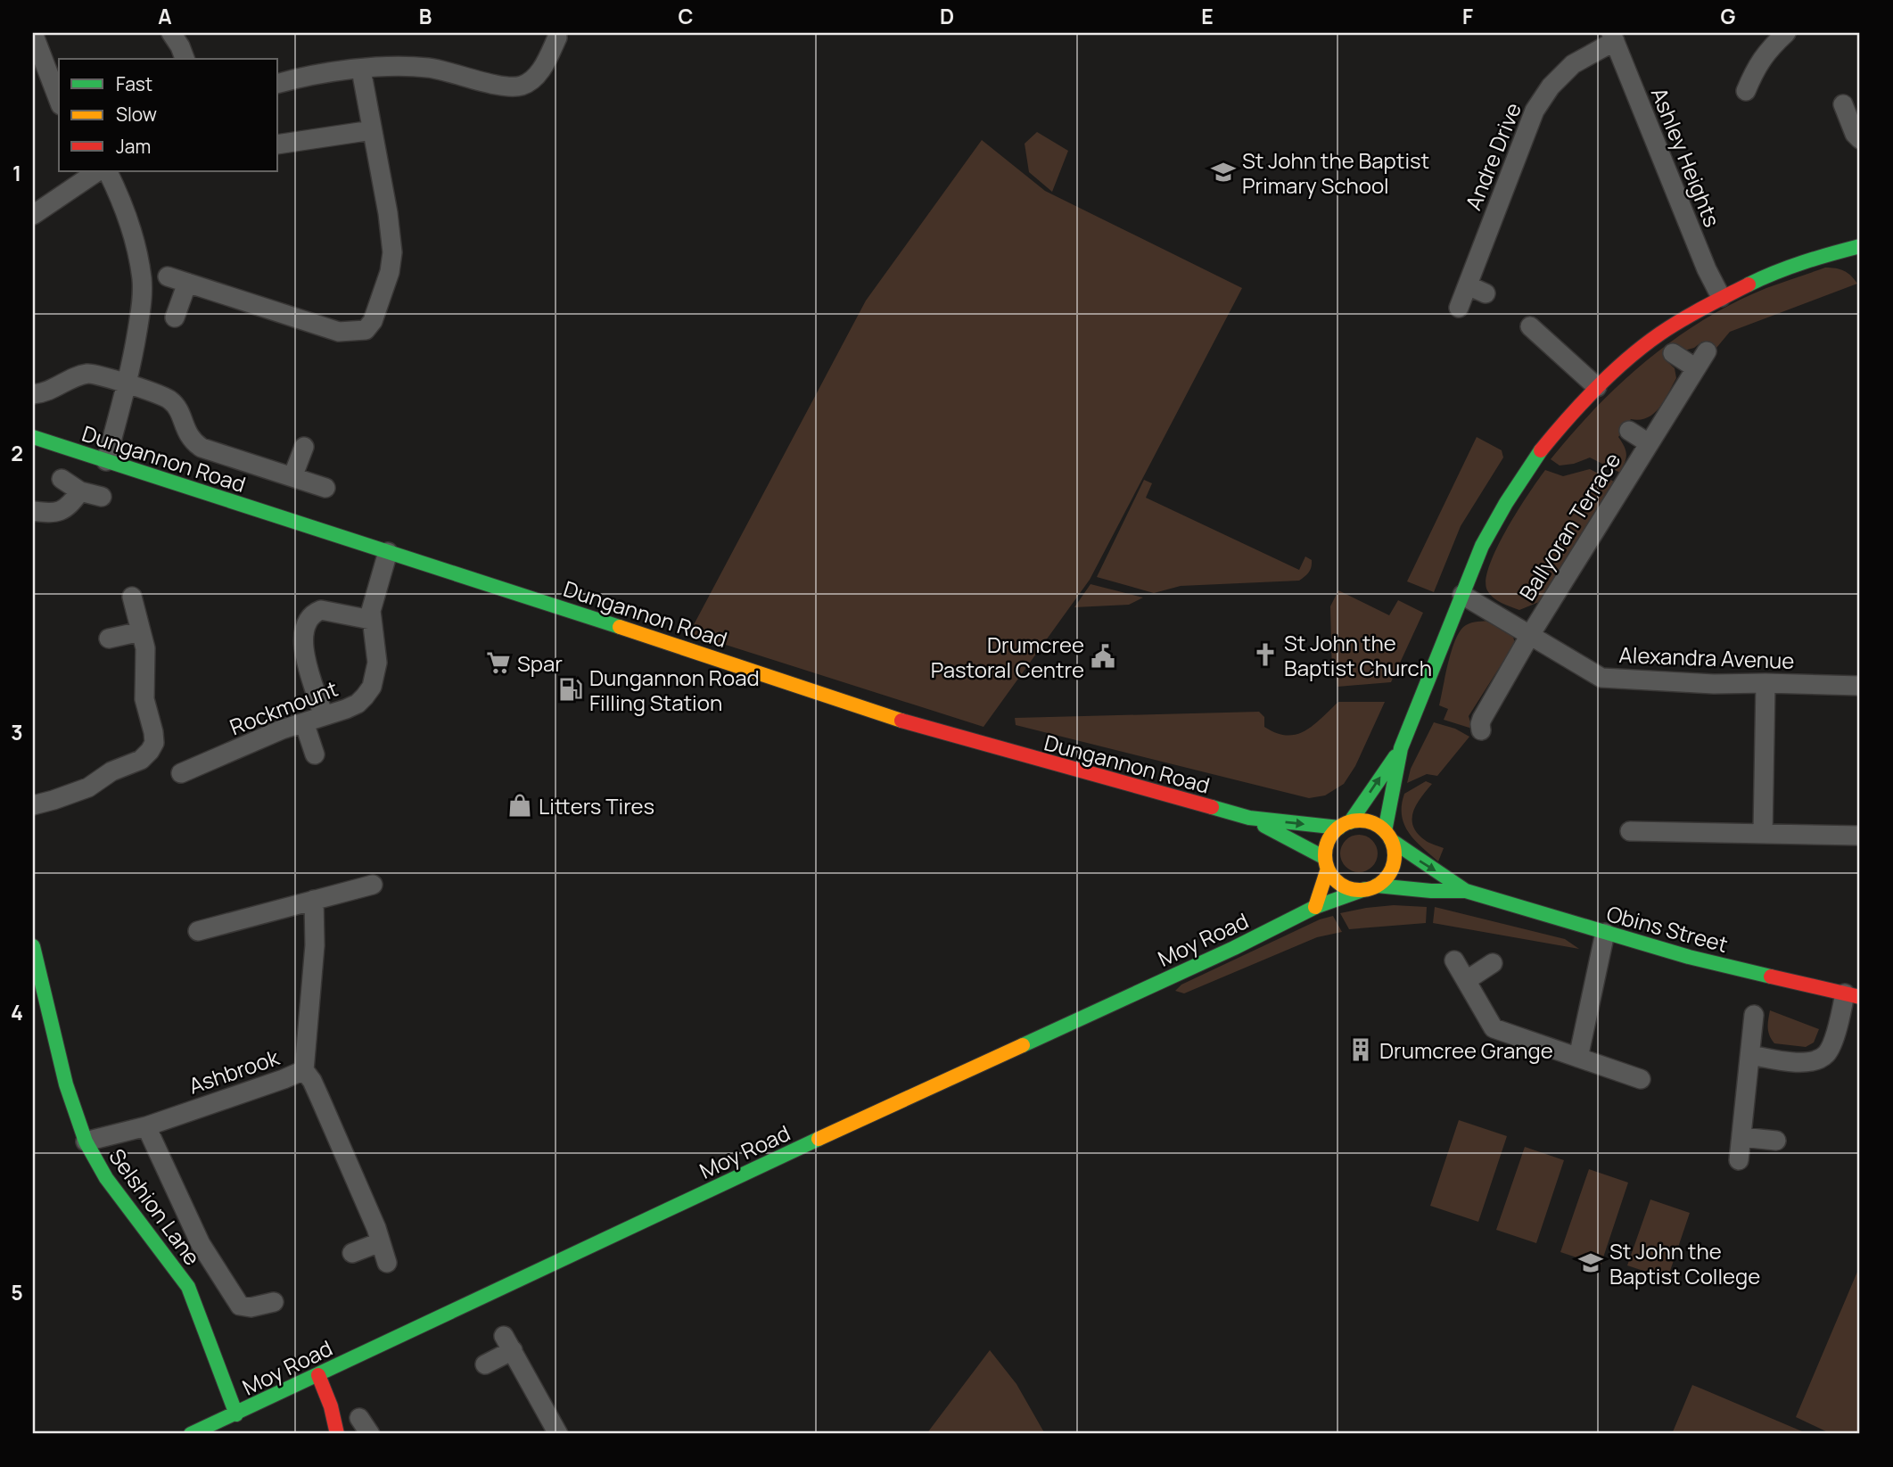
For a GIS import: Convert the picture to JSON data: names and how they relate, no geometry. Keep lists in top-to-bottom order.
{
  "streets": {
    "main road": [
      "Dungannon Road",
      "Obins Street",
      "Moy Road",
      "Selshion Lane"
    ],
    "street": [
      "Andre Drive",
      "Ashley Heights",
      "Ballyoran Terrace",
      "Alexandra Avenue",
      "Rockmount",
      "Ashbrook"
    ]
  },
  "crossings": [
    ["Andre Drive", "Ashley Heights"],
    ["Dungannon Road", "Rockmount"],
    ["Dungannon Road", "Obins Street"],
    ["Dungannon Road", "Moy Road"],
    ["Ballyoran Terrace", "Alexandra Avenue"],
    ["Obins Street", "Moy Road"],
    ["Moy Road", "Selshion Lane"],
    ["Ashbrook", "Selshion Lane"]
  ],
  "places": {
    "school or university": ["St John the Baptist Primary School", "St John the Baptist College"],
    "church": ["St John the Baptist Church"],
    "public building": ["Drumcree Pastoral Centre"],
    "supermarket": ["Spar"],
    "fuel station": ["Dungannon Road Filling Station"],
    "shop": ["Litters Tires"],
    "building": ["Drumcree Grange"]
  },
  "legend": ["Fast", "Slow", "Jam"],
  "grid": {
    "columns": [
      "A",
      "B",
      "C",
      "D",
      "E",
      "F",
      "G"
    ],
    "rows": [
      "1",
      "2",
      "3",
      "4",
      "5"
    ]
  }
}
